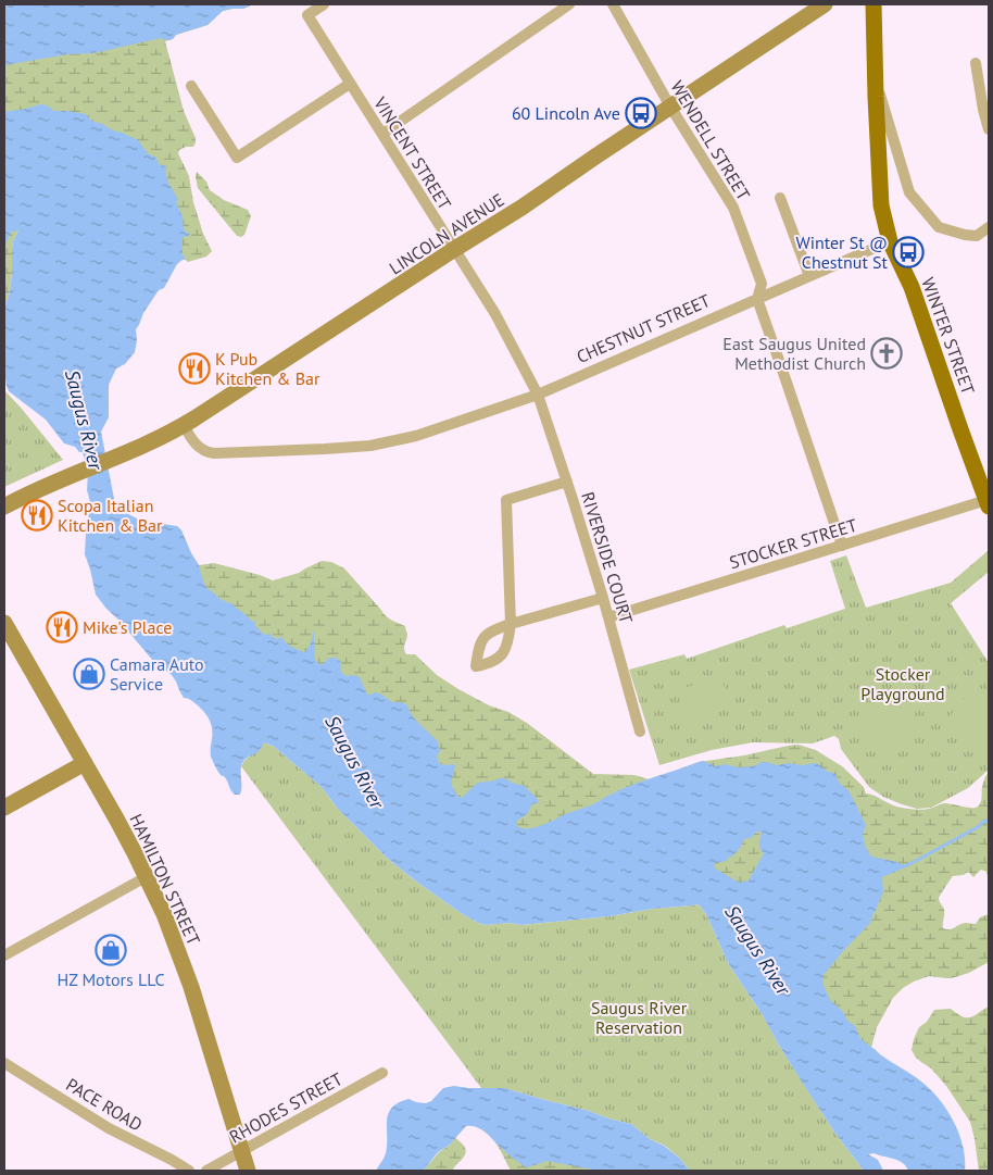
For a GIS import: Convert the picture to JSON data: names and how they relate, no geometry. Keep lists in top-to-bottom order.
{
  "streets": {
    "main road": ["LINCOLN AVENUE", "WINTER STREET", "HAMILTON STREET"],
    "street": [
      "WENDELL STREET",
      "VINCENT STREET",
      "CHESTNUT STREET",
      "STOCKER STREET",
      "RIVERSIDE COURT",
      "PACE ROAD",
      "RHODES STREET"
    ]
  },
  "crossings": [
    ["WENDELL STREET", "LINCOLN AVENUE"],
    ["WENDELL STREET", "CHESTNUT STREET"],
    ["WENDELL STREET", "STOCKER STREET"],
    ["VINCENT STREET", "LINCOLN AVENUE"],
    ["VINCENT STREET", "CHESTNUT STREET"],
    ["VINCENT STREET", "RIVERSIDE COURT"],
    ["LINCOLN AVENUE", "CHESTNUT STREET"],
    ["CHESTNUT STREET", "WINTER STREET"],
    ["CHESTNUT STREET", "RIVERSIDE COURT"],
    ["WINTER STREET", "STOCKER STREET"],
    ["STOCKER STREET", "RIVERSIDE COURT"],
    ["HAMILTON STREET", "RHODES STREET"]
  ],
  "water": ["Saugus River"],
  "parks": ["Stocker Playground", "Saugus River Reservation"],
  "places": {
    "bus stop": ["60 Lincoln Ave", "Winter St @ Chestnut St"],
    "church": ["East Saugus United Methodist Church"],
    "restaurant": ["K Pub Kitchen & Bar", "Scopa Italian Kitchen & Bar", "Mike's Place"],
    "shop": ["Camara Auto Service", "HZ Motors LLC"]
  }
}
